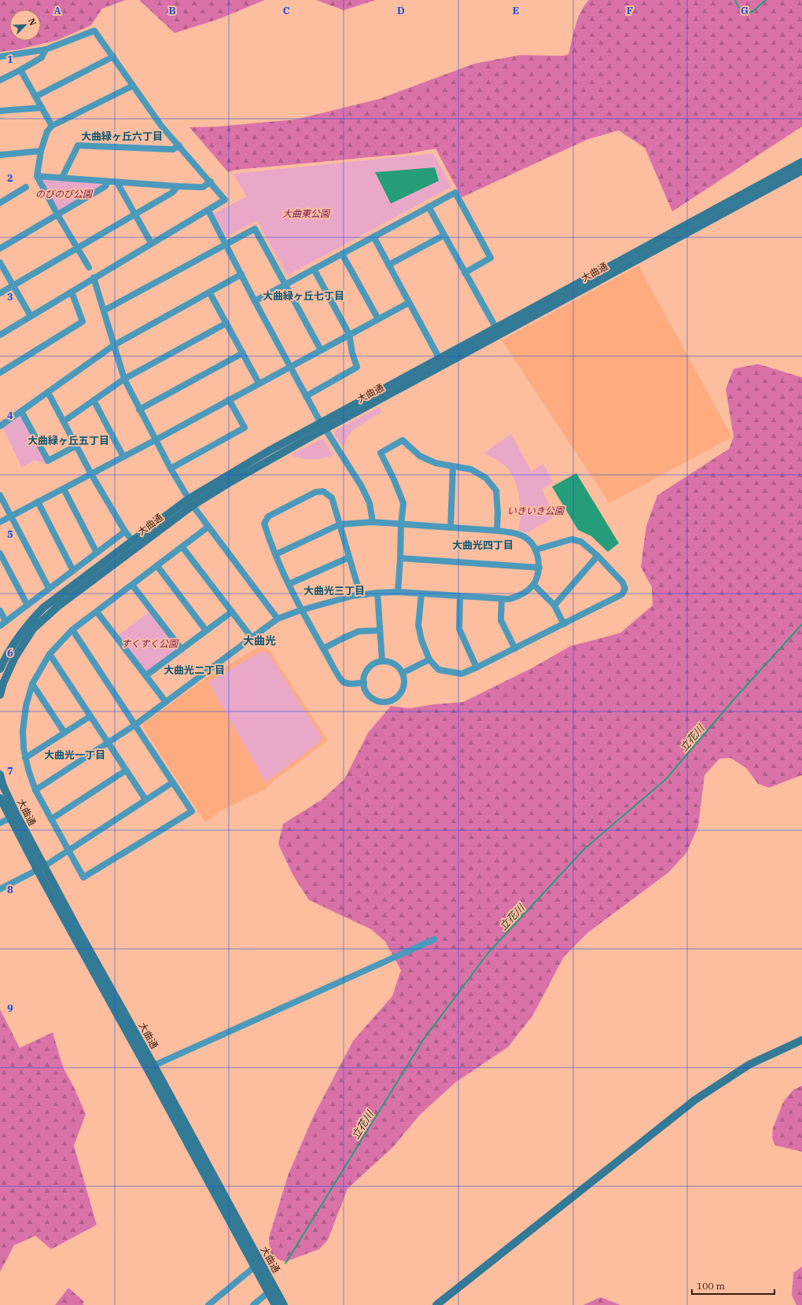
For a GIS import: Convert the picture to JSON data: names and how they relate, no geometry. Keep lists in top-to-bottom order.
{
  "streets": {
    "street": ["大曲通"]
  },
  "districts": [
    "大曲緑ヶ丘六丁目",
    "大曲緑ヶ丘七丁目",
    "大曲緑ヶ丘五丁目",
    "大曲光四丁目",
    "大曲光三丁目",
    "大曲光",
    "大曲光二丁目",
    "大曲光一丁目"
  ],
  "water": ["立花川"],
  "parks": [
    "のびのび公園",
    "大曲東公園",
    "いきいき公園",
    "すくすく公園"
  ],
  "scale_bar": "100 m",
  "north": "top right",
  "grid": {
    "columns": [
      "A",
      "B",
      "C",
      "D",
      "E",
      "F",
      "G"
    ],
    "rows": [
      "1",
      "2",
      "3",
      "4",
      "5",
      "6",
      "7",
      "8",
      "9"
    ]
  }
}
